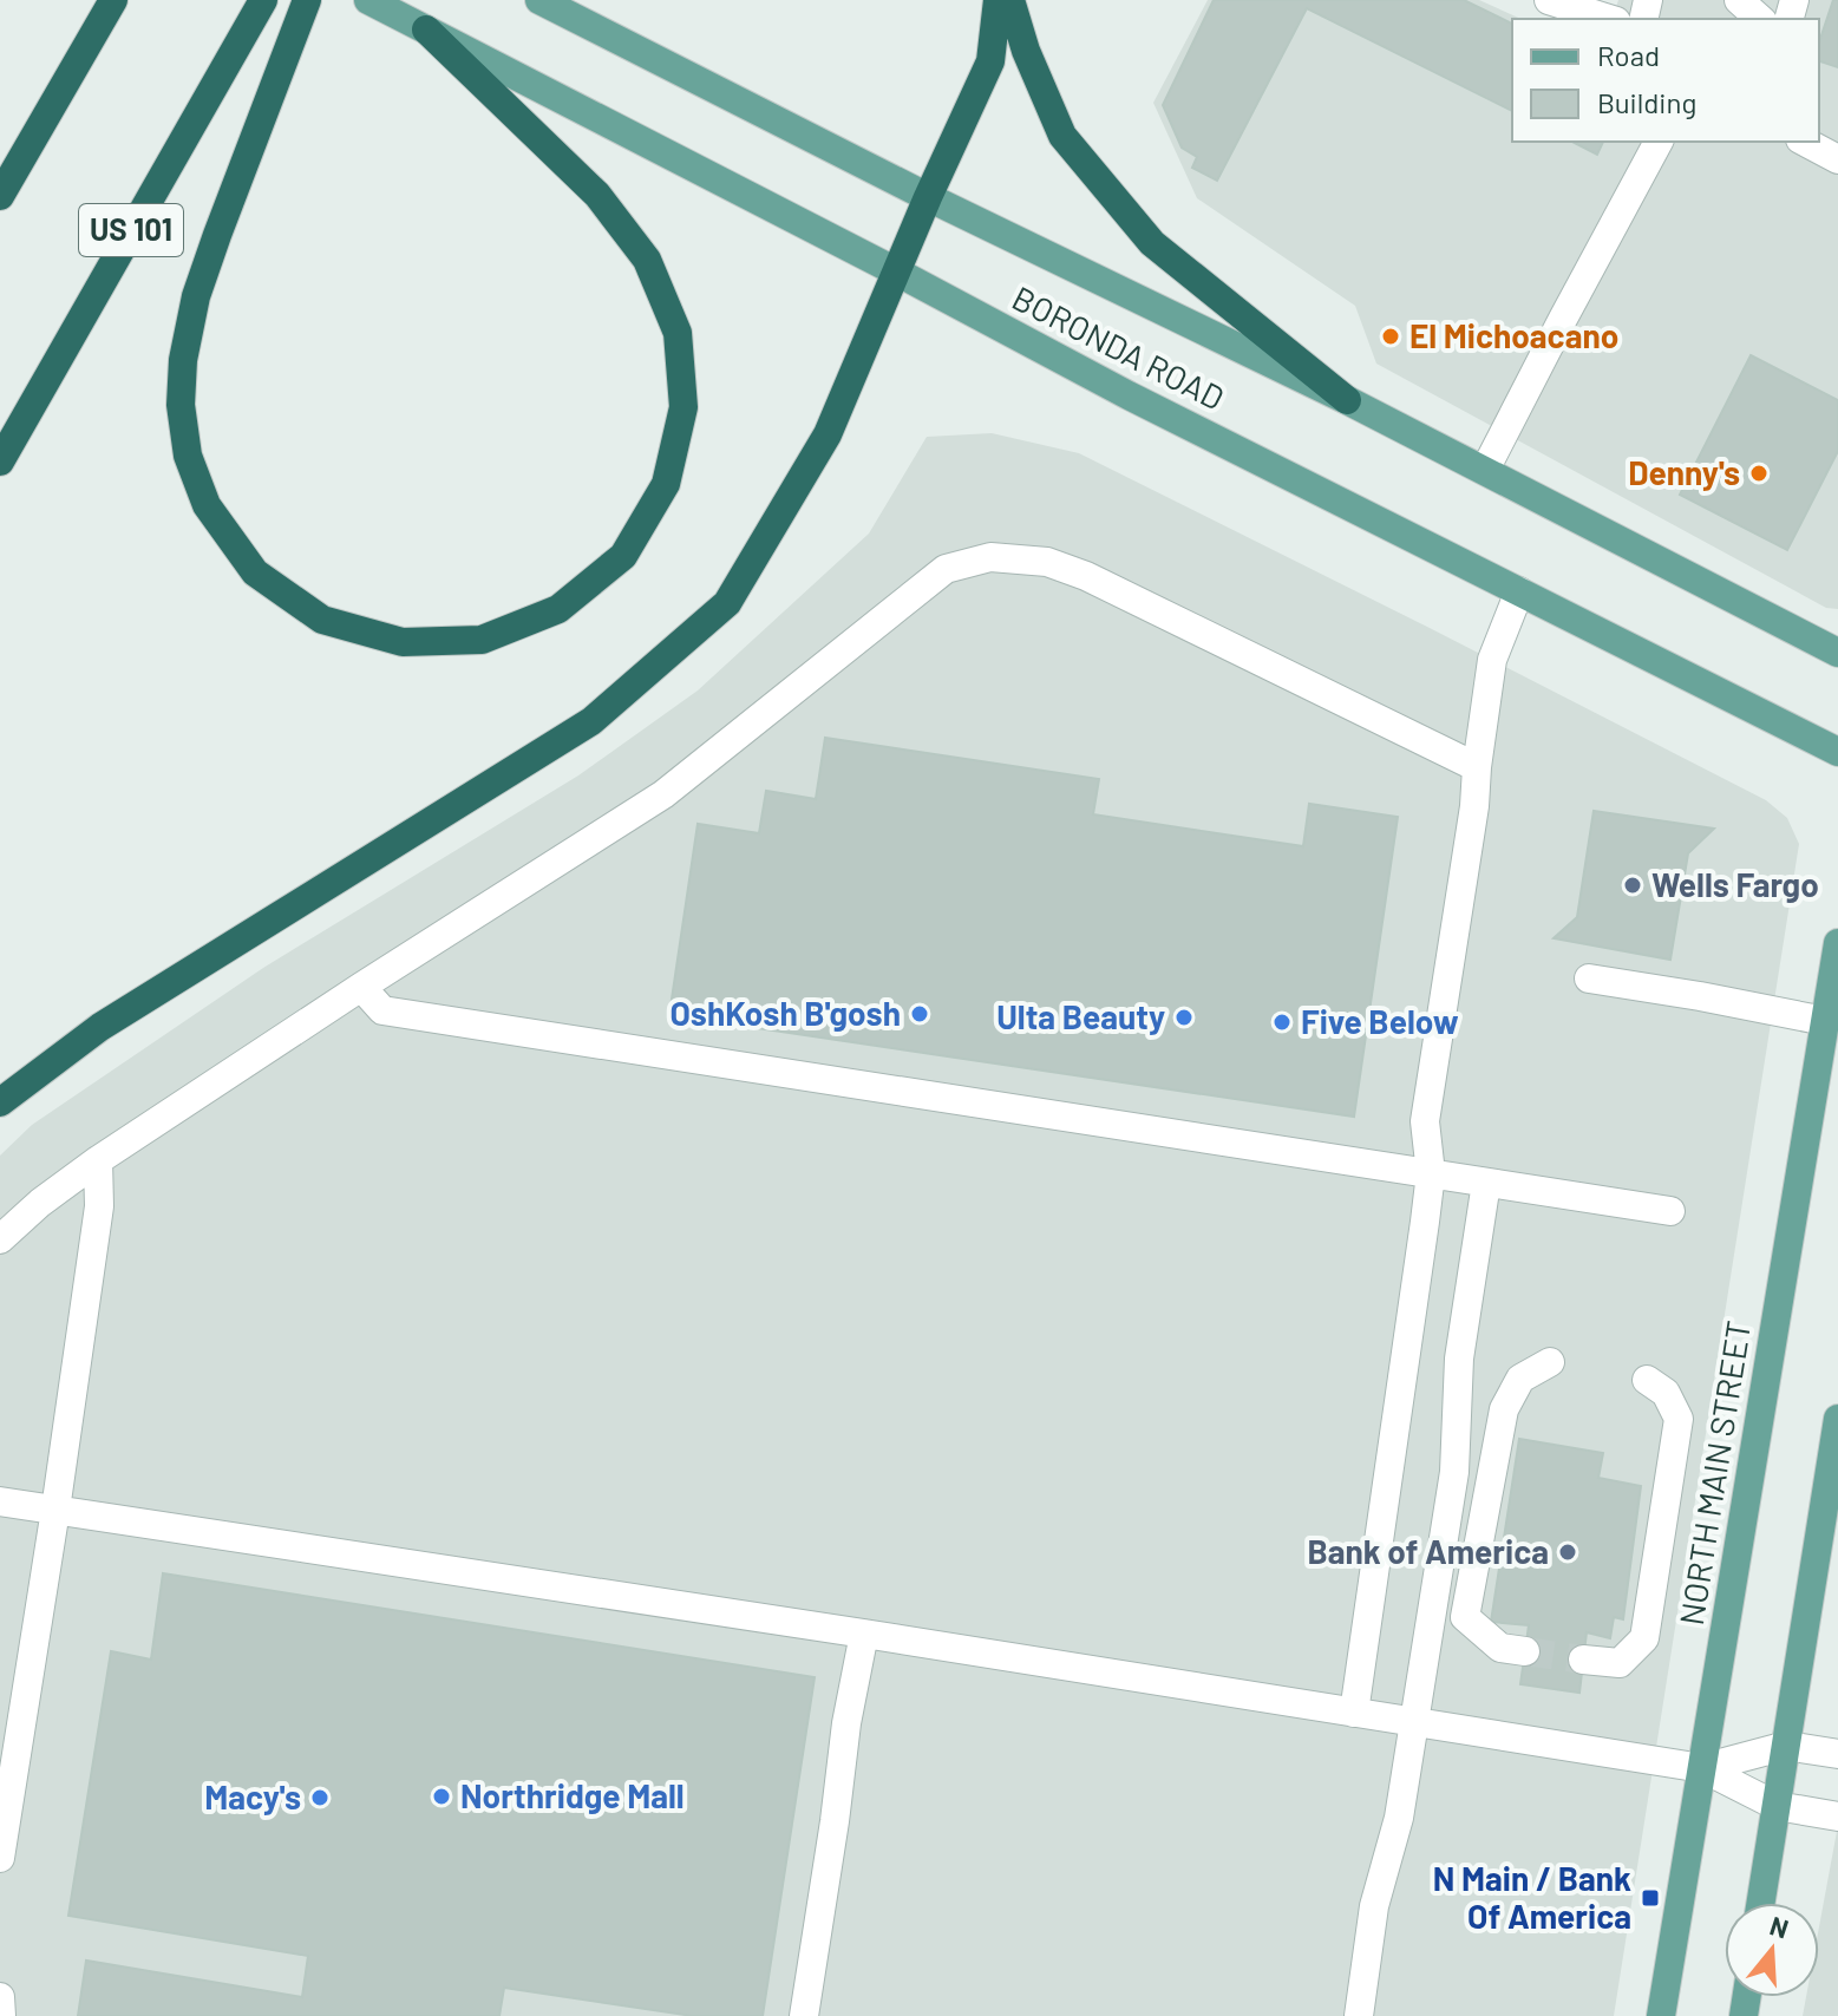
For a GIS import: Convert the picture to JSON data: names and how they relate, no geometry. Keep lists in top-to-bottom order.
{
  "streets": {
    "highway": ["US 101"],
    "main road": ["BORONDA ROAD", "NORTH MAIN STREET"]
  },
  "places": {
    "other": [
      "El Michoacano",
      "Denny's",
      "Wells Fargo",
      "OshKosh B'gosh",
      "Ulta Beauty",
      "Five Below",
      "Bank of America",
      "Northridge Mall",
      "Macy's"
    ],
    "transit": ["N Main / Bank Of America"]
  },
  "legend": ["Road", "Building"],
  "north": "top"
}
